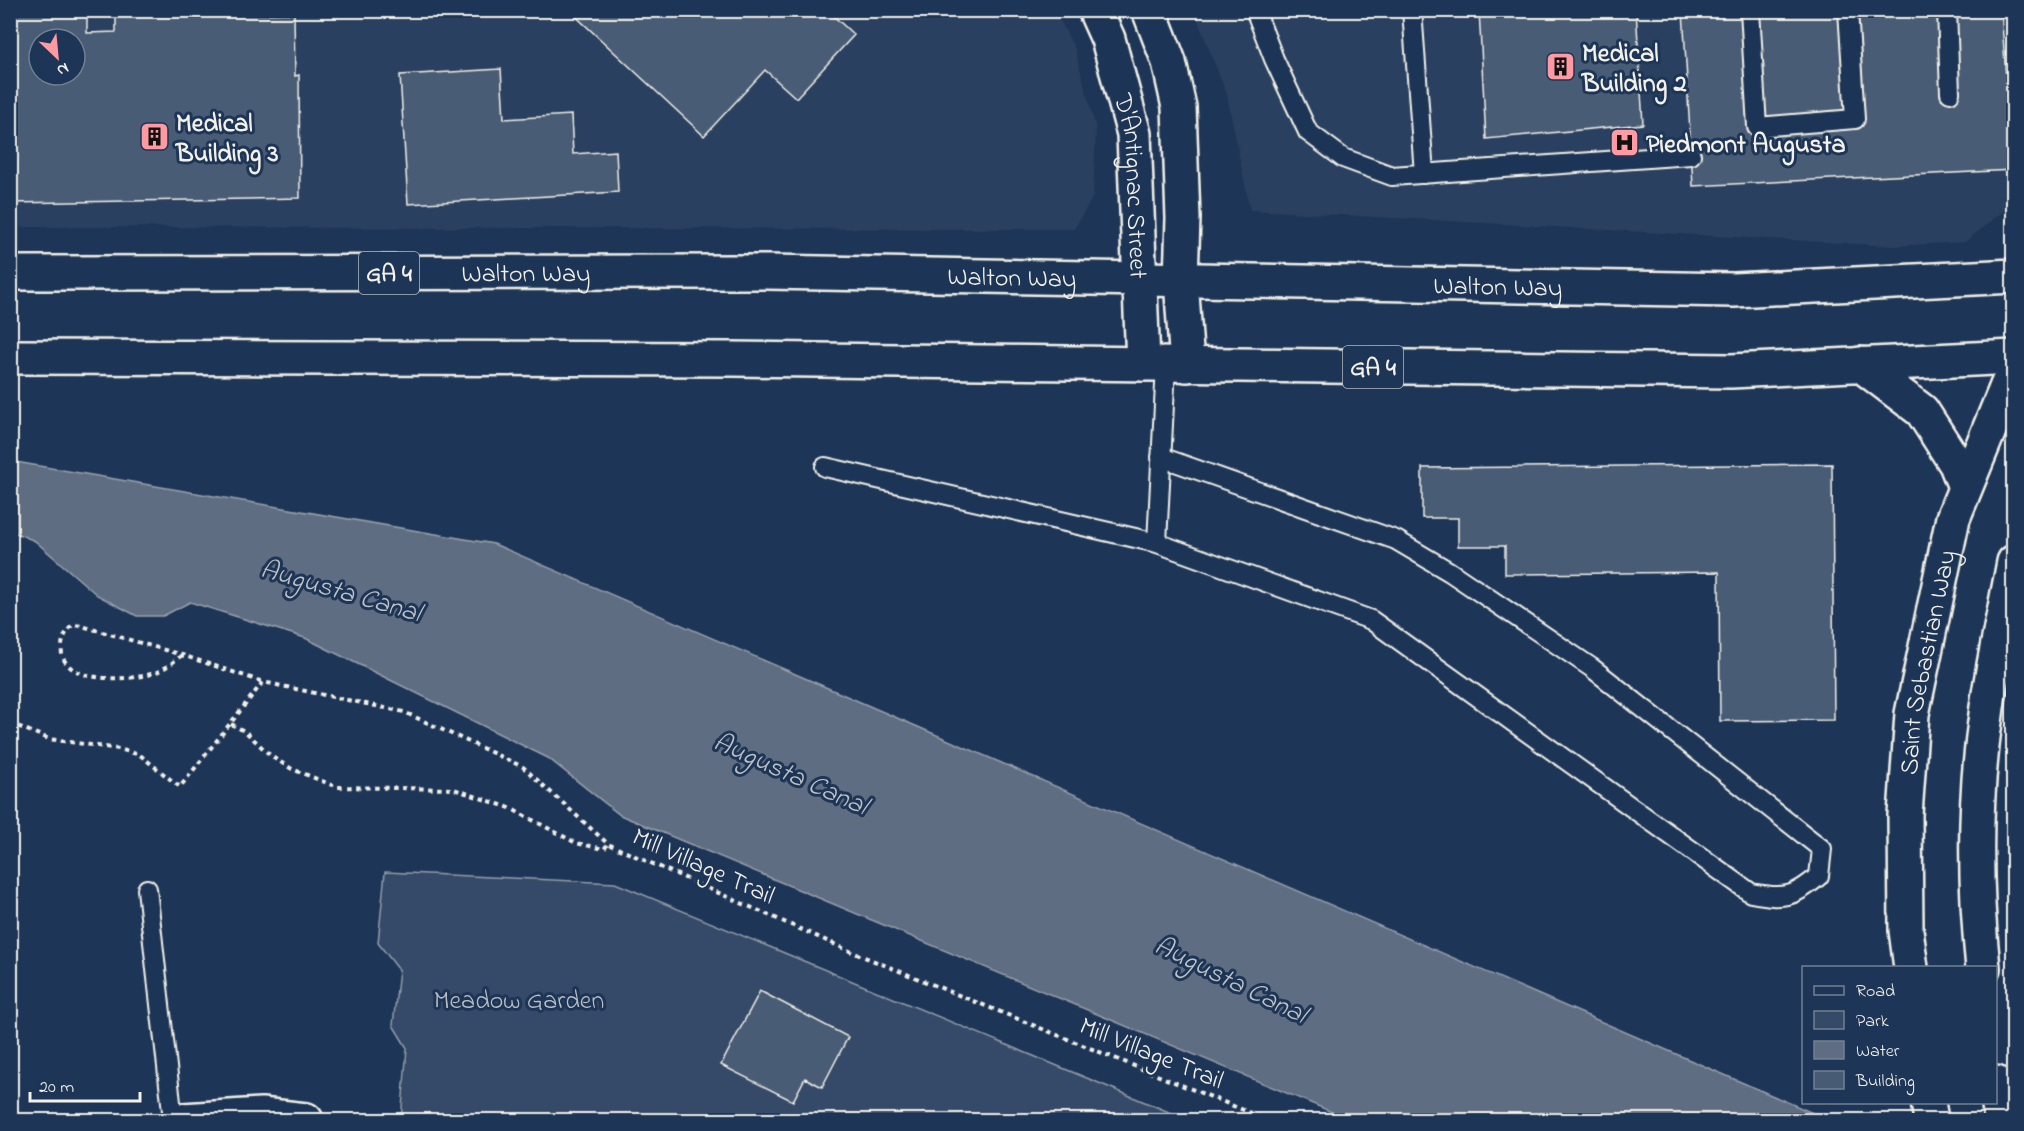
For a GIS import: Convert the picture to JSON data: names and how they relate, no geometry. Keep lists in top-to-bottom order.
{
  "streets": {
    "main road": [
      "D'Antignac Street",
      "Walton Way",
      "GA 4",
      "Saint Sebastian Way"
    ],
    "path": ["Mill Village Trail"]
  },
  "crossings": [
    ["D'Antignac Street", "Walton Way"],
    ["D'Antignac Street", "GA 4"]
  ],
  "water": ["Augusta Canal"],
  "parks": ["Meadow Garden"],
  "places": {
    "building": ["Medical Building 2", "Medical Building 3"],
    "hospital": ["Piedmont Augusta"]
  },
  "legend": [
    "Road",
    "Park",
    "Water",
    "Building"
  ],
  "scale_bar": "20 m",
  "north": "bottom right"
}
